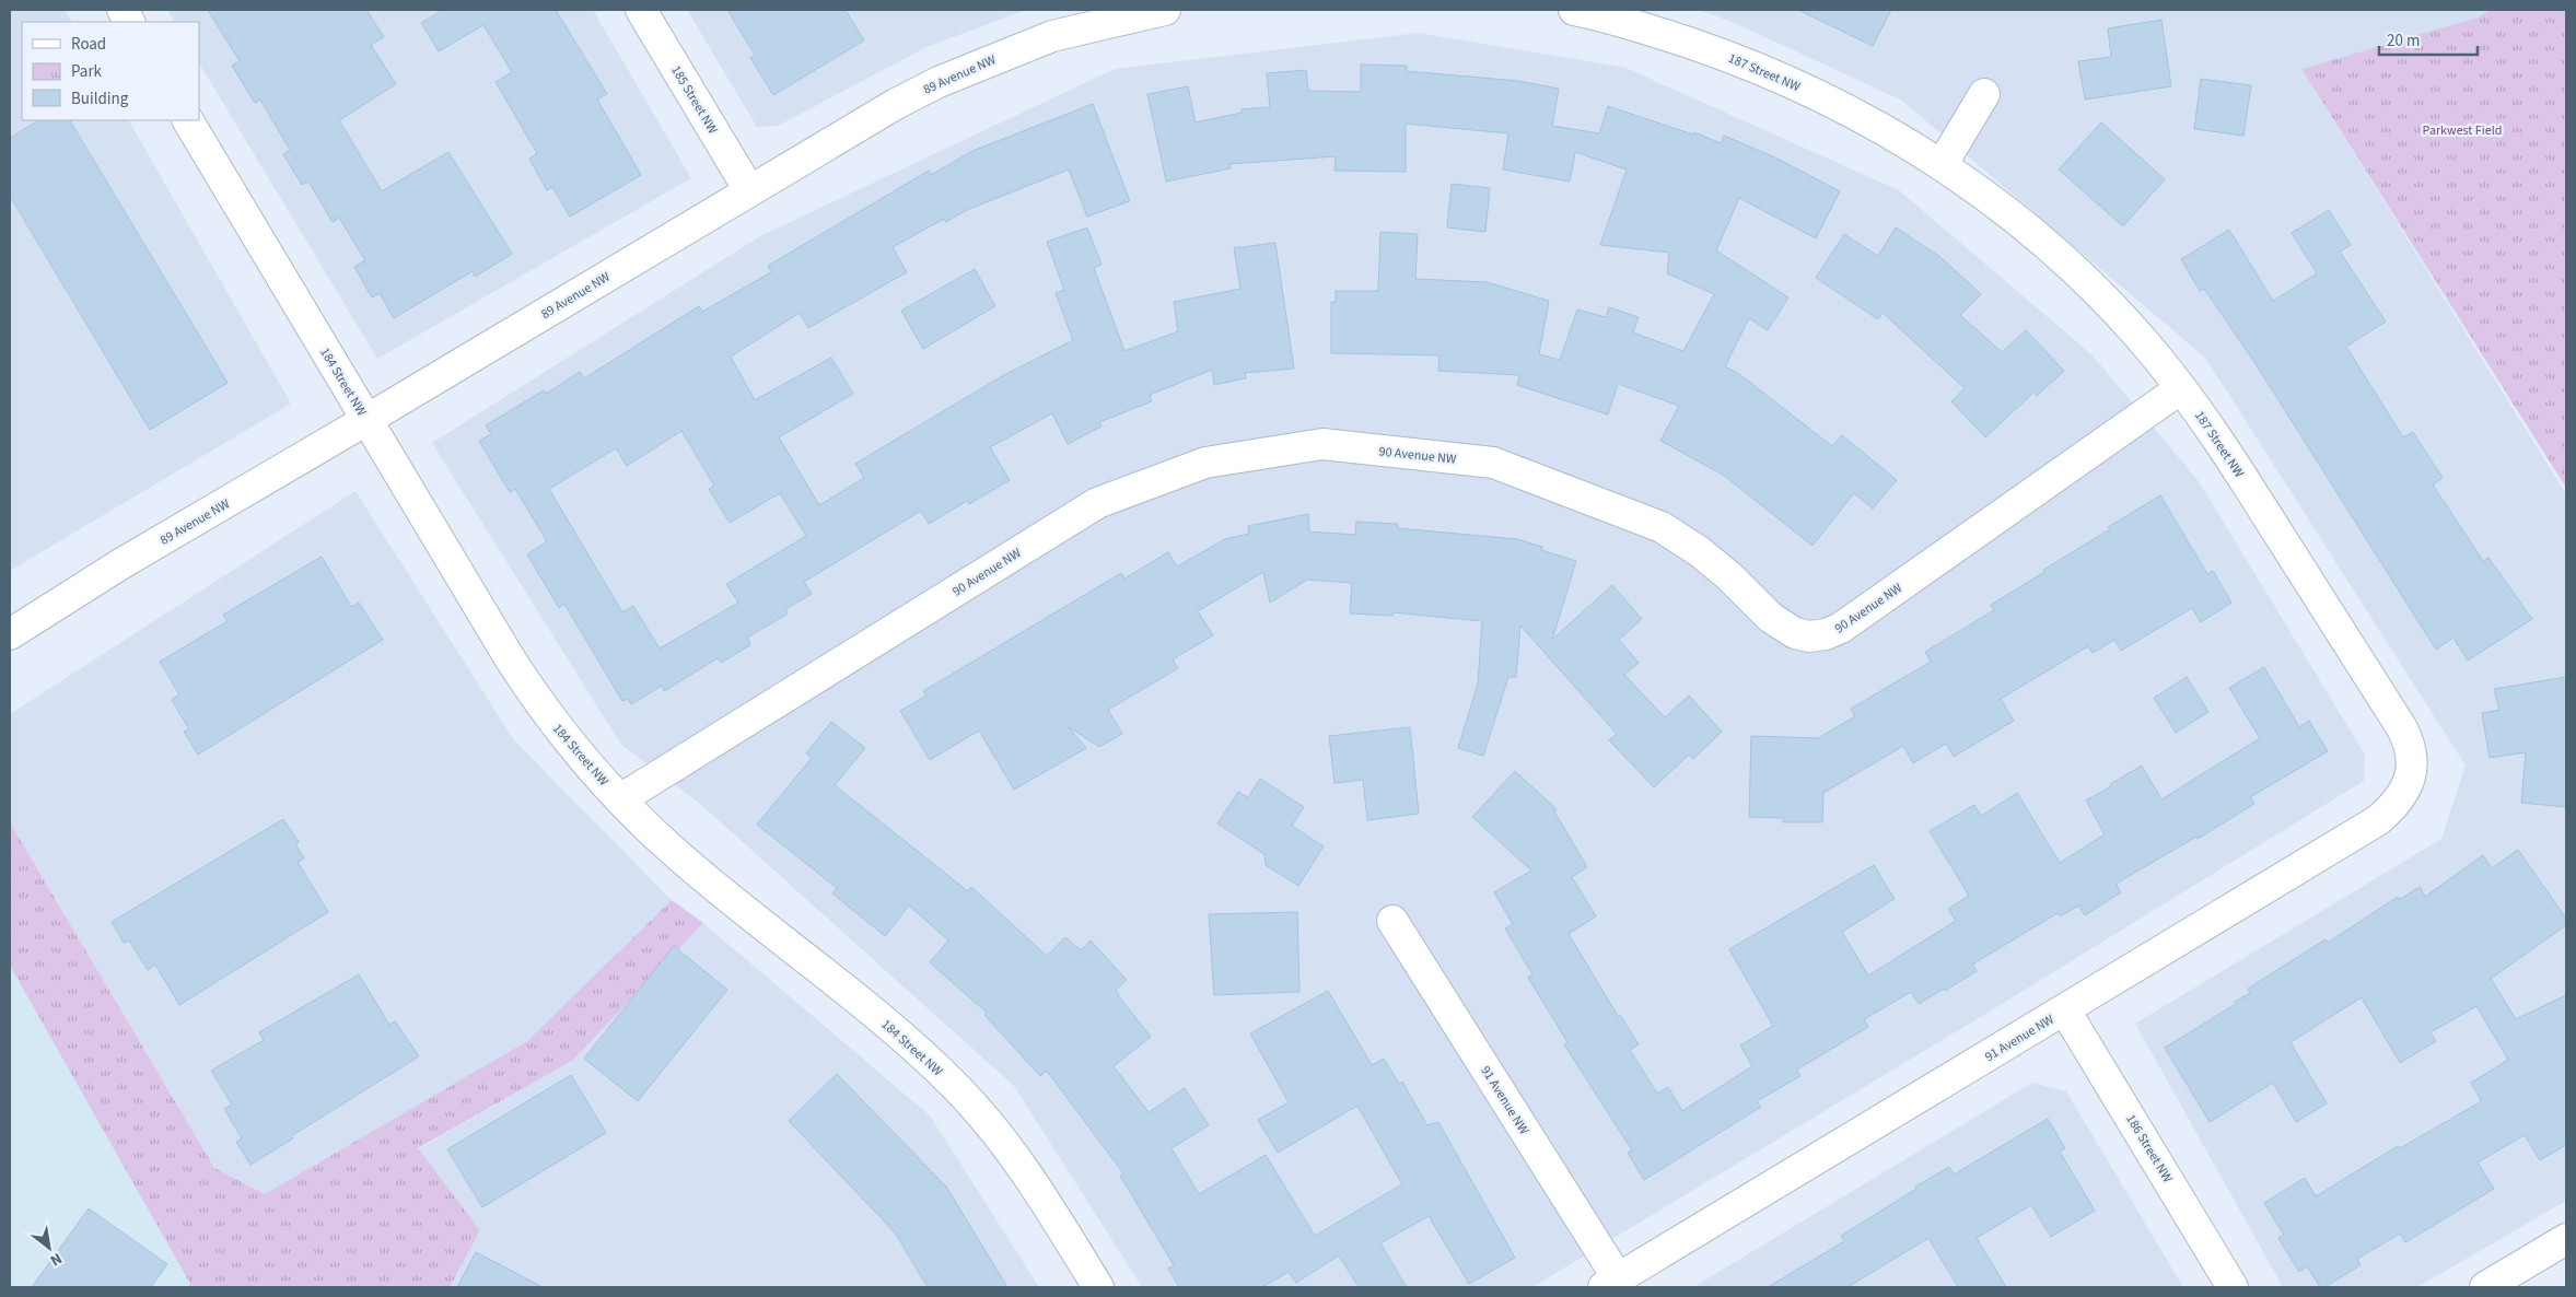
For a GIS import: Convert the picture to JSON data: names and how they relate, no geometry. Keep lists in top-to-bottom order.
{
  "streets": {
    "street": [
      "187 Street NW",
      "89 Avenue NW",
      "185 Street NW",
      "184 Street NW",
      "90 Avenue NW",
      "91 Avenue NW",
      "186 Street NW"
    ]
  },
  "crossings": [
    ["187 Street NW", "90 Avenue NW"],
    ["187 Street NW", "91 Avenue NW"],
    ["89 Avenue NW", "185 Street NW"],
    ["89 Avenue NW", "184 Street NW"],
    ["184 Street NW", "90 Avenue NW"],
    ["91 Avenue NW", "186 Street NW"]
  ],
  "parks": ["Parkwest Field"],
  "legend": ["Road", "Park", "Building"],
  "scale_bar": "20 m",
  "north": "bottom right"
}
